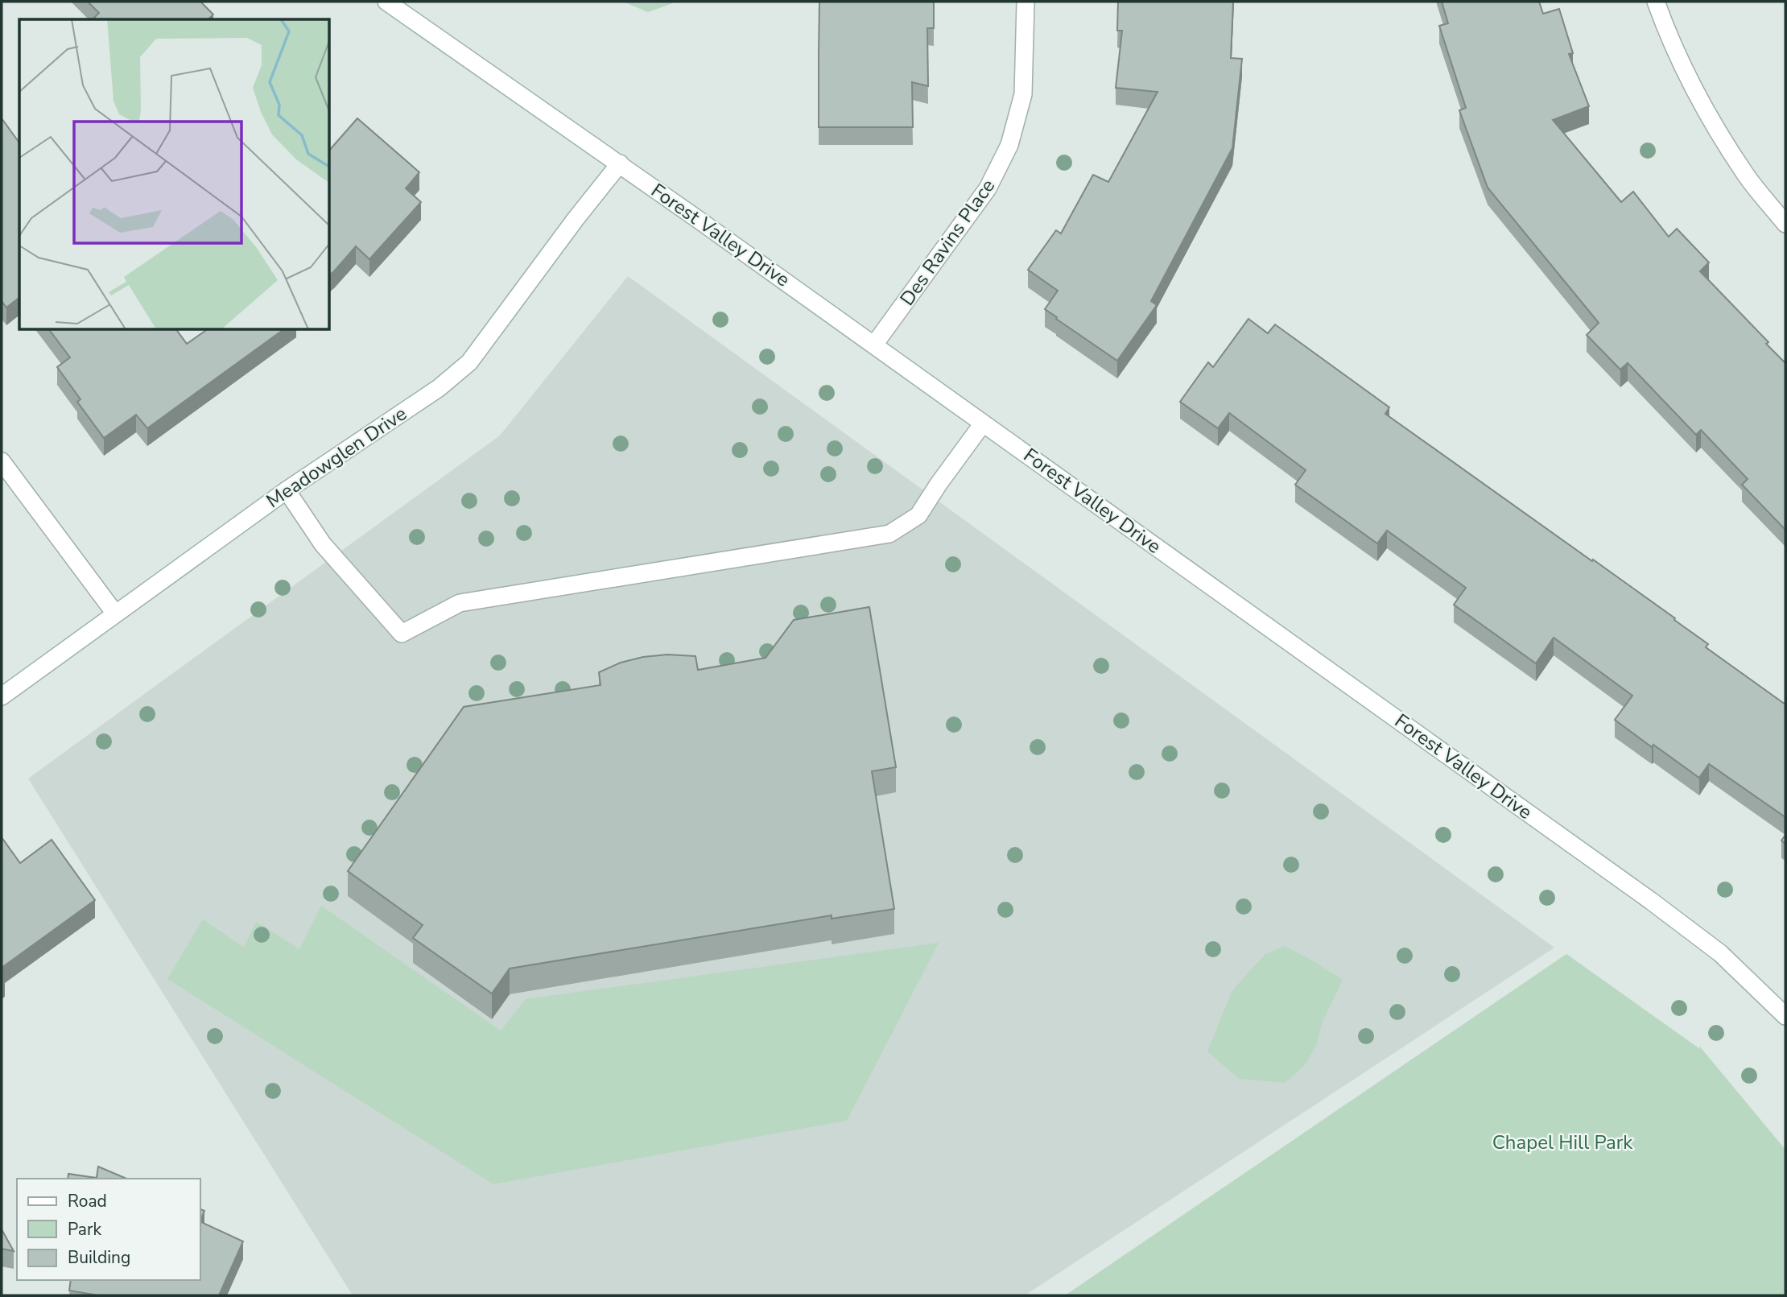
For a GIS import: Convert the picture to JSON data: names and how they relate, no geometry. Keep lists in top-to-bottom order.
{
  "streets": {
    "street": ["Forest Valley Drive", "Des Ravins Place", "Meadowglen Drive"]
  },
  "crossings": [
    ["Forest Valley Drive", "Des Ravins Place"],
    ["Forest Valley Drive", "Meadowglen Drive"]
  ],
  "parks": ["Chapel Hill Park"],
  "legend": ["Road", "Park", "Building"]
}
